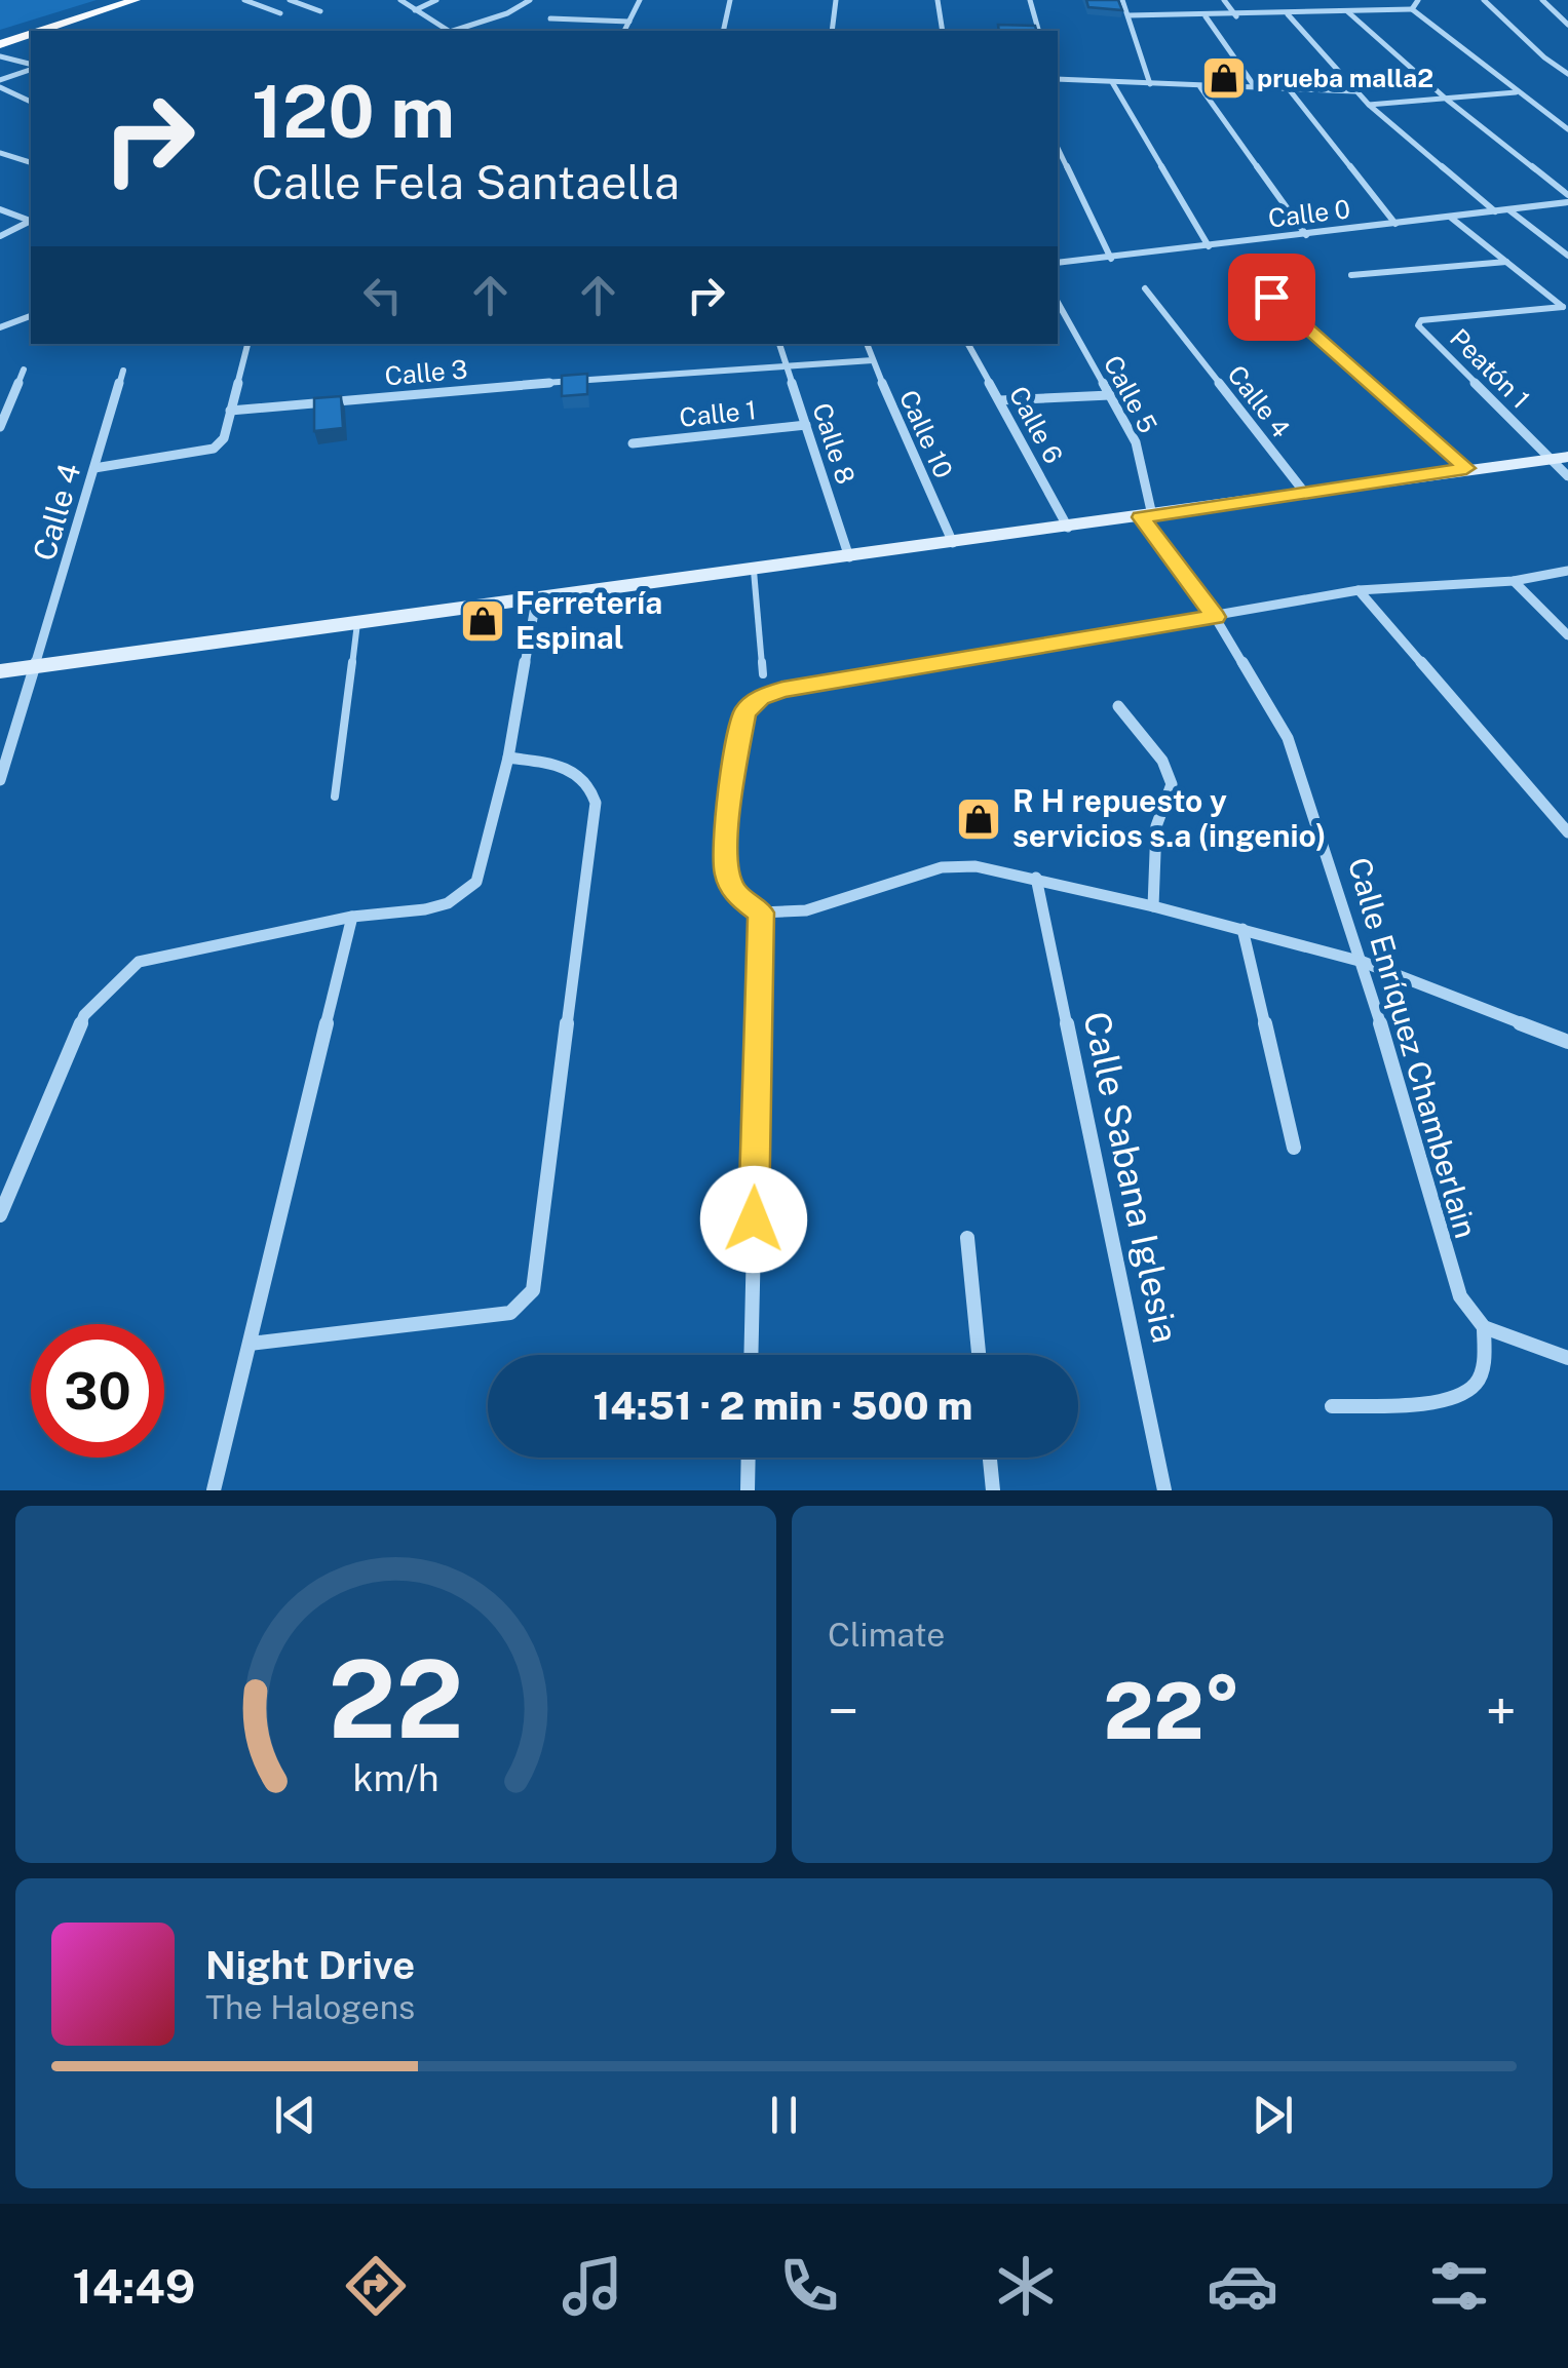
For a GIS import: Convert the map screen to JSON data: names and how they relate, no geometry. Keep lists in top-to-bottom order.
{
  "streets": {
    "street": [
      "Calle 0",
      "Peatón 1",
      "Calle 3",
      "Calle 5",
      "Calle 4",
      "Calle 1",
      "Calle 6",
      "Calle 10",
      "Calle 8",
      "Calle Enríquez Chamberlain",
      "Calle Sabana Iglesia"
    ]
  },
  "crossings": [
    ["Calle 3", "Calle 10"],
    ["Calle 3", "Calle 8"],
    ["Calle 5", "Calle Enríquez Chamberlain"],
    ["Calle 1", "Calle 8"]
  ],
  "places": {
    "shop": ["prueba malla2", "Ferretería Espinal", "R H repuesto y servicios s.a (ingenio)"]
  },
  "page": {
    "turn": ["120 m", "Calle Fela Santaella"],
    "limit": "30",
    "trip": "14:51 · 2 min · 500 m",
    "tile": "Climate",
    "heat": ["−", "22°", "+"],
    "song": ["Night Drive", "The Halogens"],
    "tabs": "14:49",
    "gauge": ["22", "km/h"]
  }
}
